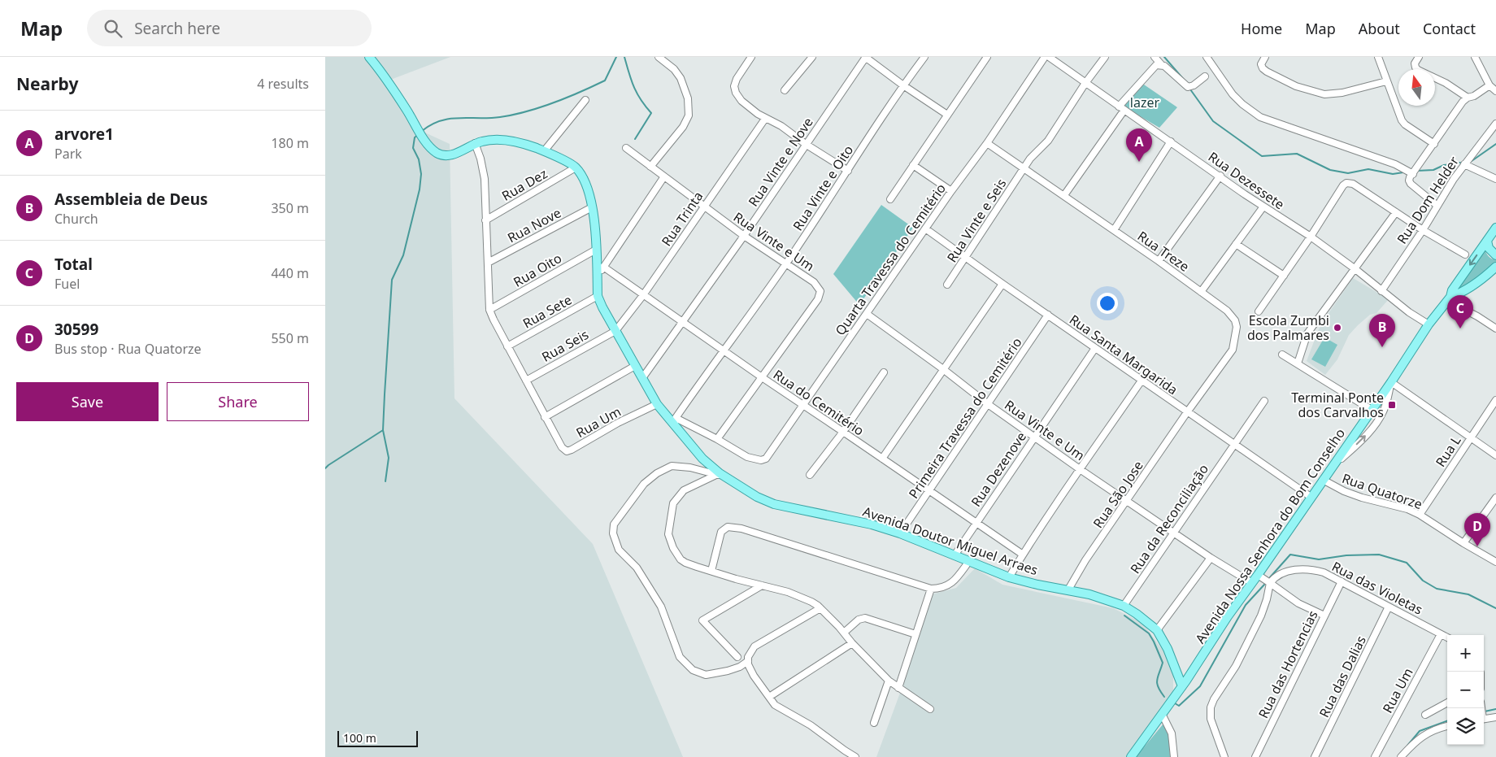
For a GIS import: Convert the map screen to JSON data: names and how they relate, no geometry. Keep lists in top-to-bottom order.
{
  "streets": {
    "main road": ["Avenida Nossa Senhora do Bom Conselho", "Avenida Doutor Miguel Arraes"],
    "street": [
      "Rua Vinte e Nove",
      "Rua Dezessete",
      "Rua Dez",
      "Rua Vinte e Oito",
      "Rua Dom Helder",
      "Rua Trinta",
      "Rua Vinte e Seis",
      "Rua Nove",
      "Rua Vinte e Um",
      "Rua Treze",
      "Quarta Travessa do Cemitério",
      "Rua Oito",
      "Rua Sete",
      "Rua Seis",
      "Rua Santa Margarida",
      "Rua do Cemitério",
      "Primeira Travessa do Cemitério",
      "Rua Um",
      "Rua L",
      "Rua Dezenove",
      "Rua Quatorze",
      "Rua São Jose",
      "Rua da Reconciliação",
      "Rua das Violetas",
      "Rua das Hortencias",
      "Rua das Dalias"
    ]
  },
  "crossings": [
    ["Rua Vinte e Nove", "Rua Vinte e Um"],
    ["Rua Vinte e Nove", "Rua do Cemitério"],
    ["Rua Vinte e Nove", "Avenida Doutor Miguel Arraes"],
    ["Rua Dezessete", "Rua Dom Helder"],
    ["Rua Dezessete", "Rua Vinte e Seis"],
    ["Rua Dezessete", "Avenida Nossa Senhora do Bom Conselho"],
    ["Rua Vinte e Oito", "Rua Vinte e Um"],
    ["Rua Vinte e Oito", "Rua do Cemitério"],
    ["Rua Trinta", "Rua Vinte e Um"],
    ["Rua Trinta", "Rua Seis"],
    ["Rua Trinta", "Rua do Cemitério"],
    ["Rua Trinta", "Avenida Doutor Miguel Arraes"],
    ["Rua Vinte e Seis", "Rua Treze"],
    ["Rua Vinte e Seis", "Rua Santa Margarida"],
    ["Rua Vinte e Um", "Quarta Travessa do Cemitério"],
    ["Rua Vinte e Um", "Rua do Cemitério"],
    ["Rua Vinte e Um", "Primeira Travessa do Cemitério"],
    ["Rua Vinte e Um", "Rua Dezenove"],
    ["Rua Vinte e Um", "Rua São Jose"],
    ["Rua Vinte e Um", "Rua da Reconciliação"],
    ["Rua Vinte e Um", "Avenida Nossa Senhora do Bom Conselho"],
    ["Rua Treze", "Quarta Travessa do Cemitério"],
    ["Rua Treze", "Rua Santa Margarida"],
    ["Rua Treze", "Rua São Jose"],
    ["Quarta Travessa do Cemitério", "Rua Santa Margarida"],
    ["Quarta Travessa do Cemitério", "Rua do Cemitério"],
    ["Rua Sete", "Avenida Doutor Miguel Arraes"],
    ["Rua Seis", "Avenida Doutor Miguel Arraes"],
    ["Rua Santa Margarida", "Primeira Travessa do Cemitério"],
    ["Rua Santa Margarida", "Rua Dezenove"],
    ["Rua Santa Margarida", "Rua São Jose"],
    ["Rua Santa Margarida", "Rua da Reconciliação"],
    ["Rua Santa Margarida", "Avenida Nossa Senhora do Bom Conselho"],
    ["Rua do Cemitério", "Primeira Travessa do Cemitério"],
    ["Rua do Cemitério", "Rua Dezenove"],
    ["Primeira Travessa do Cemitério", "Avenida Doutor Miguel Arraes"],
    ["Rua Um", "Avenida Doutor Miguel Arraes"],
    ["Rua Um", "Rua das Violetas"],
    ["Rua L", "Rua Quatorze"],
    ["Rua Dezenove", "Avenida Doutor Miguel Arraes"],
    ["Rua Quatorze", "Avenida Nossa Senhora do Bom Conselho"],
    ["Rua São Jose", "Avenida Doutor Miguel Arraes"],
    ["Rua da Reconciliação", "Avenida Doutor Miguel Arraes"],
    ["Avenida Nossa Senhora do Bom Conselho", "Avenida Doutor Miguel Arraes"],
    ["Rua das Violetas", "Rua das Hortencias"],
    ["Rua das Violetas", "Rua das Dalias"]
  ],
  "parks": ["lazer"],
  "places": {
    "other": ["Escola Zumbi dos Palmares"],
    "transit": ["Terminal Ponte dos Carvalhos"]
  },
  "scale_bar": "100 m",
  "north": "top",
  "page": {
    "header": "Map",
    "search": "Search here",
    "nav": [
      "Home",
      "Map",
      "About",
      "Contact"
    ],
    "heading": ["Nearby", "4 results"],
    "list": [
      {
        "mark": "A",
        "name": "arvore1",
        "note": "Park",
        "value": "180 m"
      },
      {
        "mark": "B",
        "name": "Assembleia de Deus",
        "note": "Church",
        "value": "350 m"
      },
      {
        "mark": "C",
        "name": "Total",
        "note": "Fuel",
        "value": "440 m"
      },
      {
        "mark": "D",
        "name": "30599",
        "note": "Bus stop · Rua Quatorze",
        "value": "550 m"
      }
    ],
    "pins": [
      "A",
      "C",
      "B",
      "D"
    ],
    "buttons": ["Save", "Share"],
    "map_buttons": ["+", "−"],
    "scale": "100 m"
  }
}
